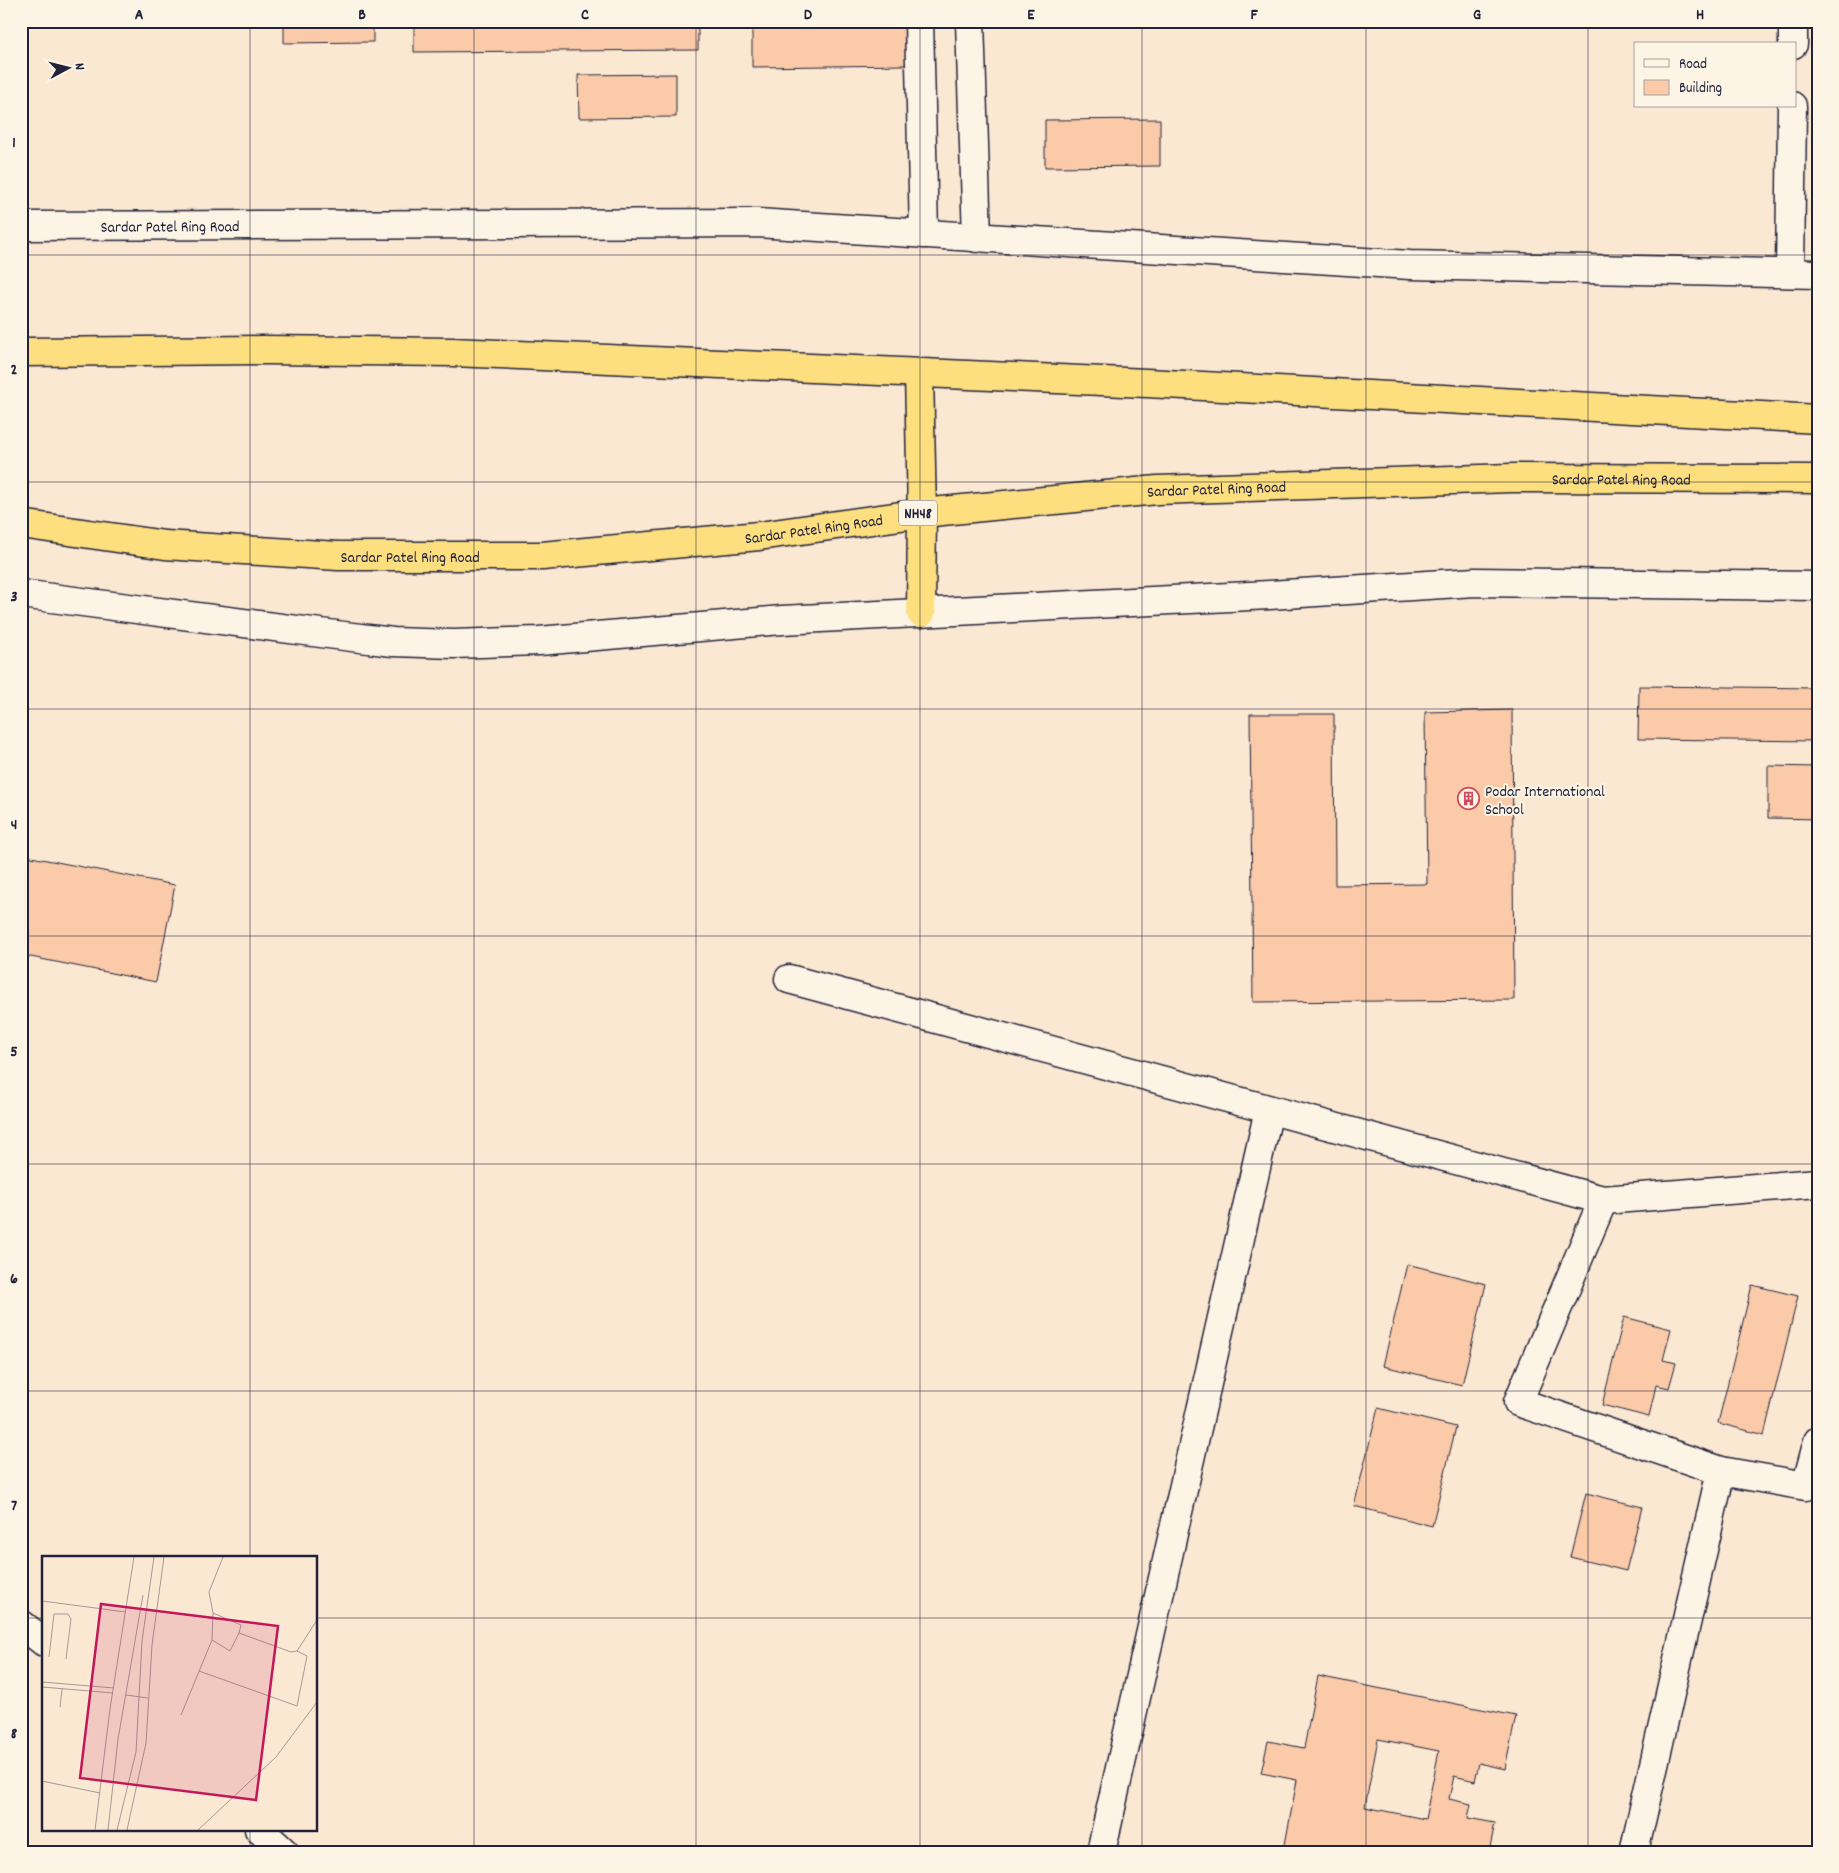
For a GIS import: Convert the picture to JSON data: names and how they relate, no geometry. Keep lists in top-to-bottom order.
{
  "streets": {
    "highway": ["Sardar Patel Ring Road", "NH48"]
  },
  "places": {
    "building": ["Podar International School"]
  },
  "legend": ["Road", "Building"],
  "north": "right",
  "grid": {
    "columns": [
      "A",
      "B",
      "C",
      "D",
      "E",
      "F",
      "G",
      "H"
    ],
    "rows": [
      "1",
      "2",
      "3",
      "4",
      "5",
      "6",
      "7",
      "8"
    ]
  }
}
